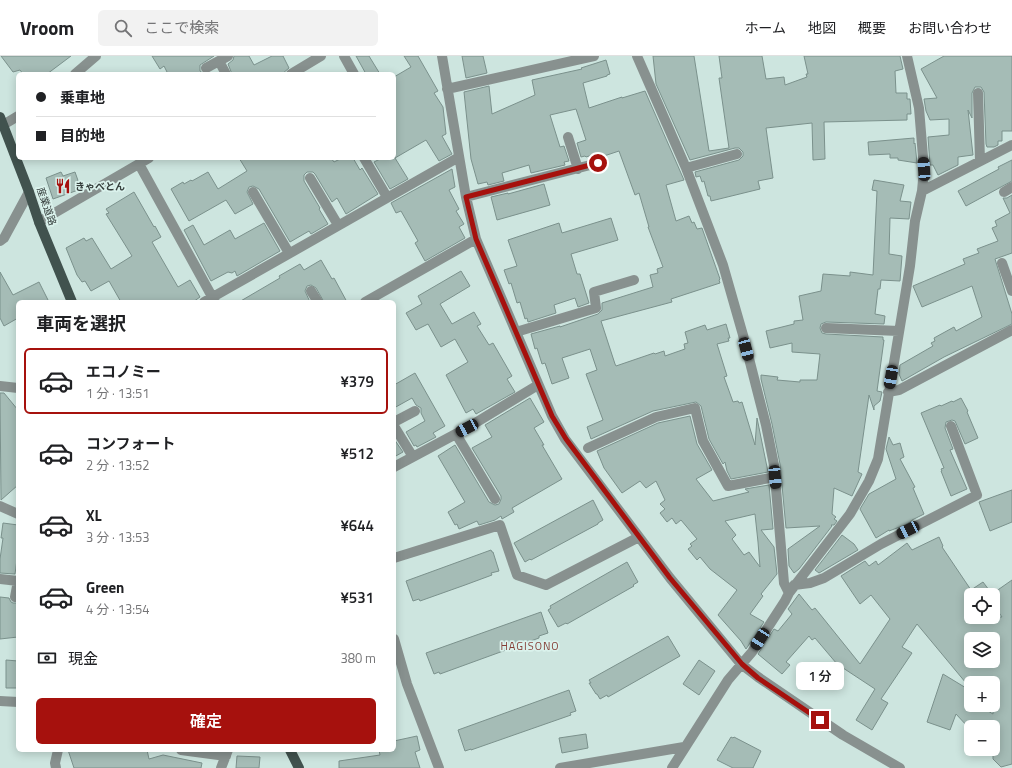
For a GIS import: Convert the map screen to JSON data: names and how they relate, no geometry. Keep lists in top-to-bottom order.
{
  "streets": {
    "main road": ["産業道路"]
  },
  "districts": ["HAGISONO"],
  "places": {
    "restaurant": ["きゃべとん"]
  },
  "page": {
    "header": "Vroom",
    "search": "ここで検索",
    "nav": [
      "ホーム",
      "地図",
      "概要",
      "お問い合わせ"
    ],
    "banner": ["乗車地", "目的地"],
    "heading": "車両を選択",
    "list": [
      {
        "name": "エコノミー",
        "note": "1 分 · 13:51",
        "value": "¥379"
      },
      {
        "name": "コンフォート",
        "note": "2 分 · 13:52",
        "value": "¥512"
      },
      {
        "name": "XL",
        "note": "3 分 · 13:53",
        "value": "¥644"
      },
      {
        "name": "Green",
        "note": "4 分 · 13:54",
        "value": "¥531"
      }
    ],
    "map_buttons": ["+", "−"],
    "pay": ["現金", "380 m"],
    "bubble": "1 分",
    "buttons": "確定"
  }
}
